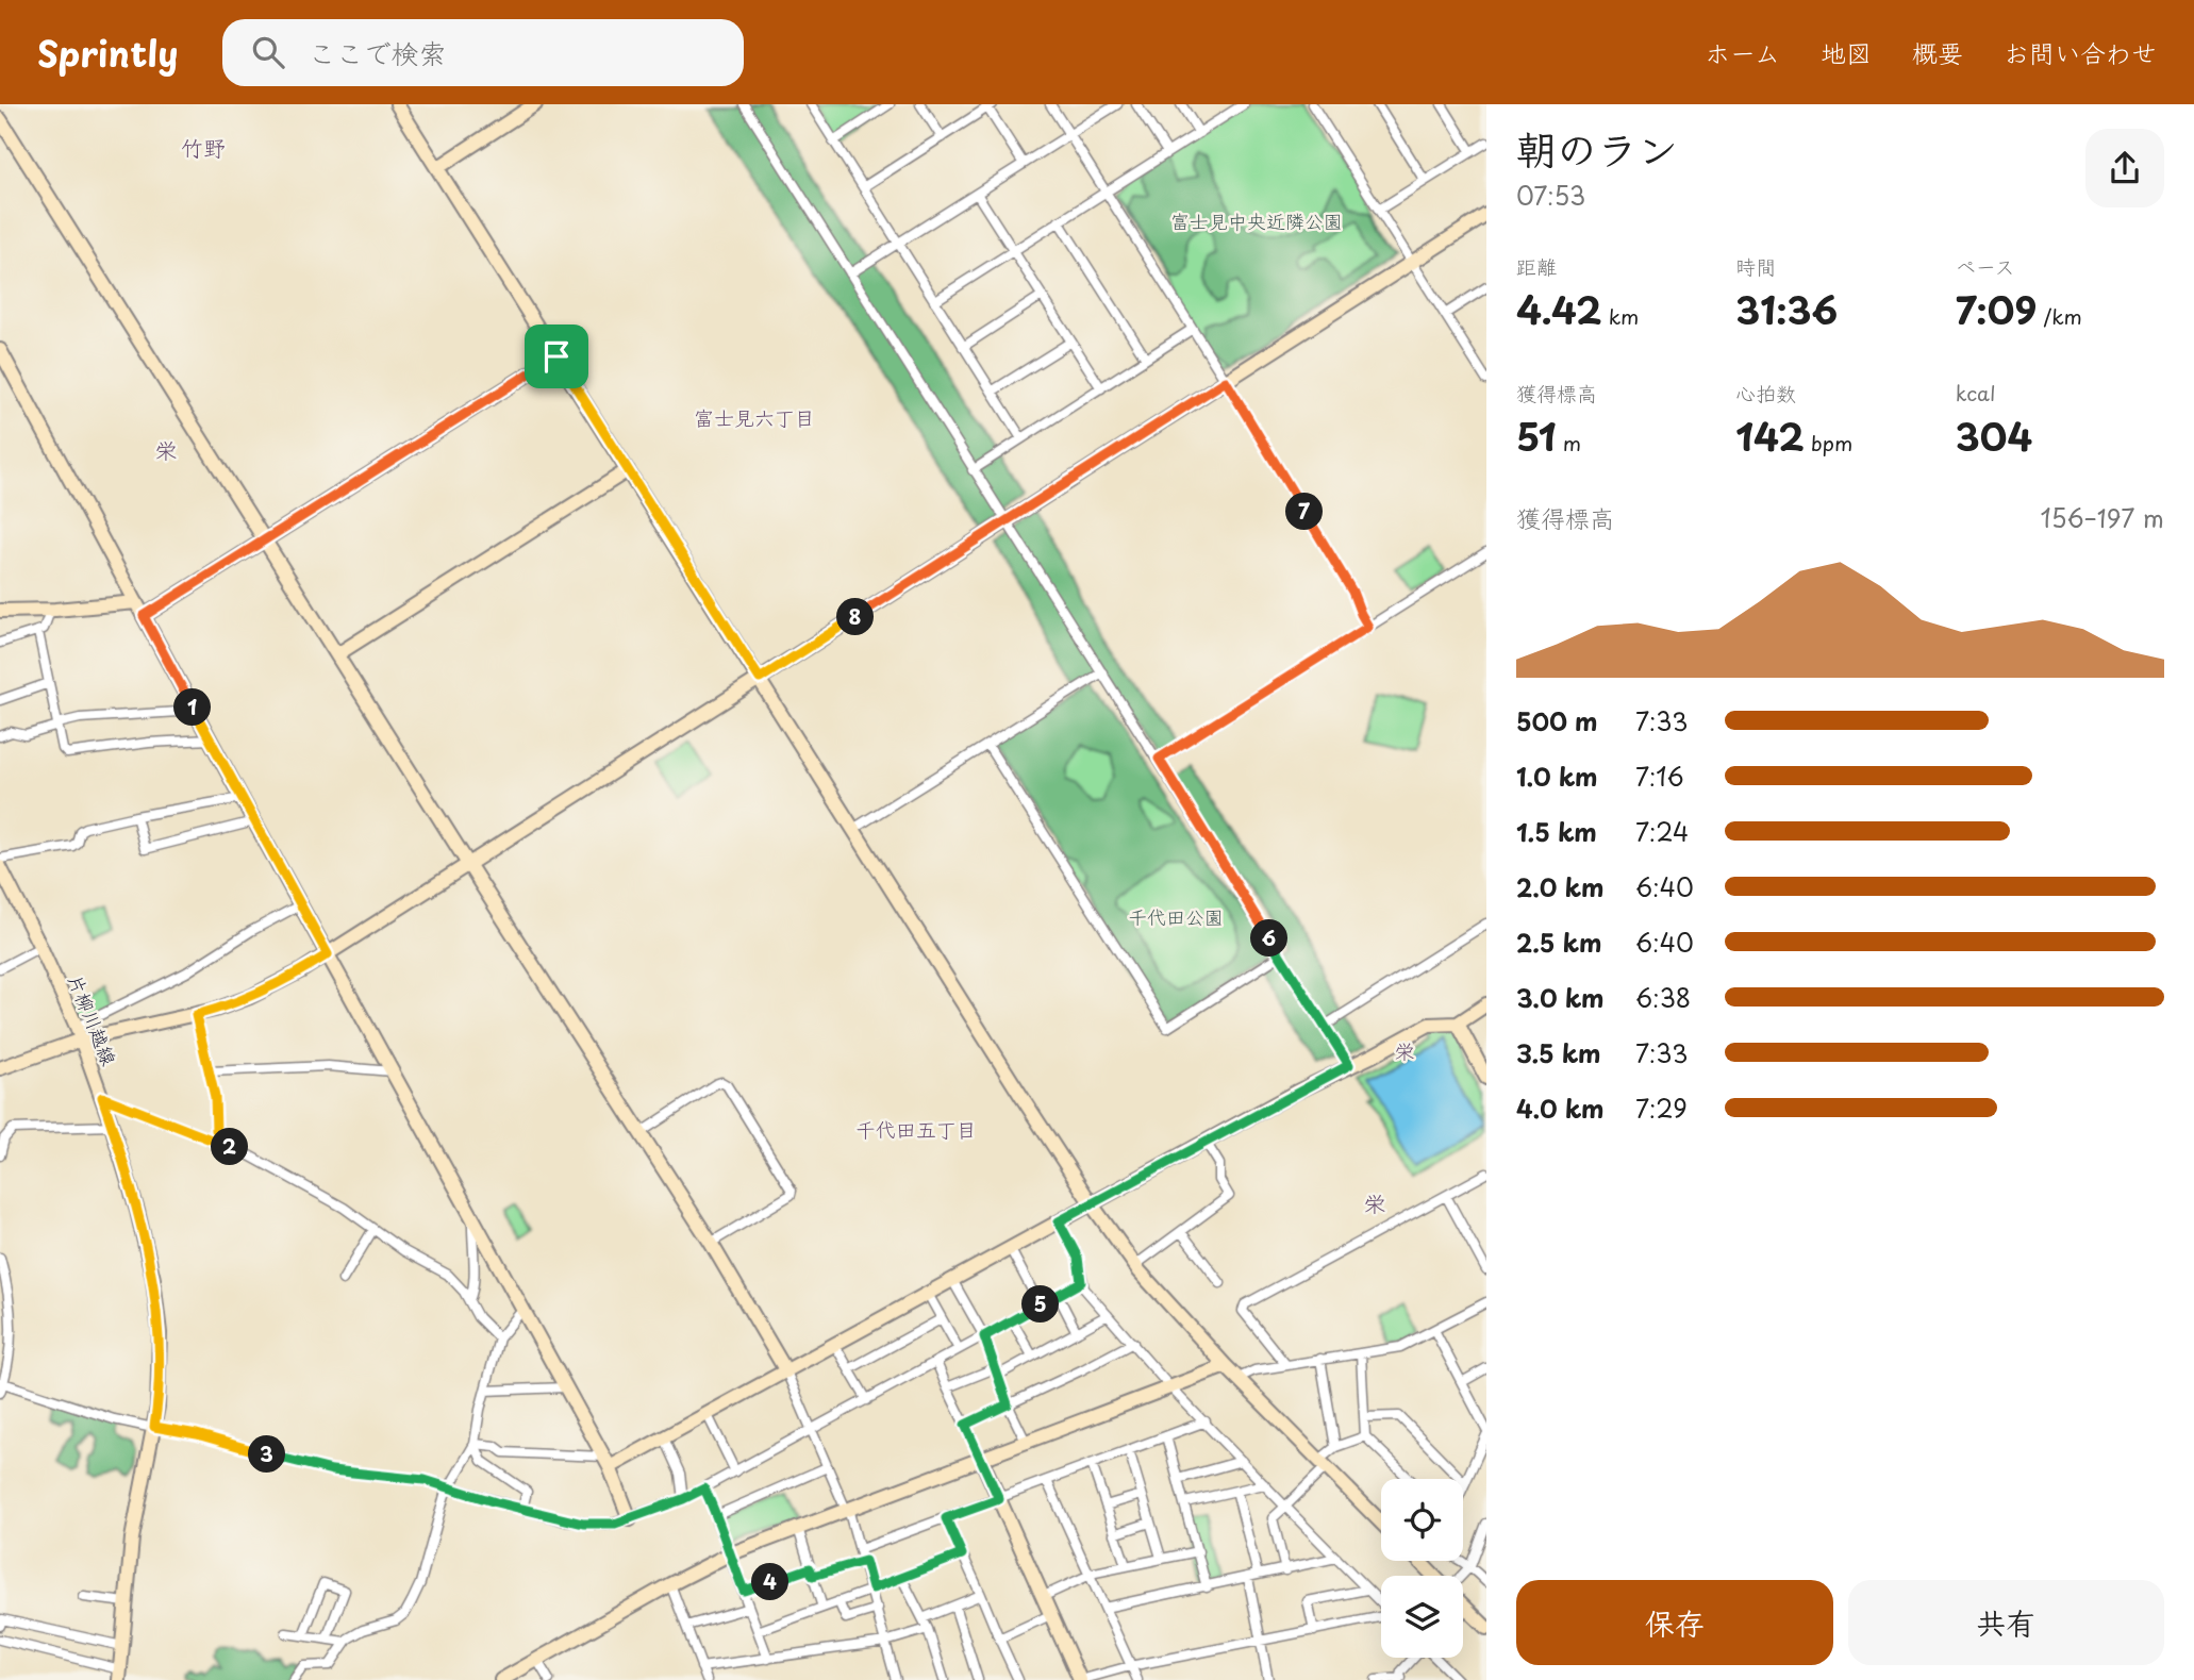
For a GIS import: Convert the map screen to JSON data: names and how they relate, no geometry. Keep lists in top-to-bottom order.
{
  "streets": {
    "street": ["片柳川越線"]
  },
  "districts": [
    "竹野",
    "富士見六丁目",
    "栄",
    "栄",
    "千代田五丁目",
    "栄"
  ],
  "parks": ["富士見中央近隣公園", "千代田公園"],
  "page": {
    "header": "Sprintly",
    "search": "ここで検索",
    "nav": [
      "ホーム",
      "地図",
      "概要",
      "お問い合わせ"
    ],
    "heading": ["朝のラン", "07:53"],
    "stats": [
      ["距離", "4.42 km"],
      ["時間", "31:36"],
      ["ペース", "7:09 /km"],
      ["獲得標高", "51 m"],
      ["心拍数", "142 bpm"],
      ["kcal", "304"]
    ],
    "chart": ["獲得標高", "156–197 m"],
    "pins": [
      "7",
      "8",
      "1",
      "6",
      "2",
      "5",
      "3",
      "4"
    ],
    "list": [
      {
        "name": "500 m",
        "note": "7:33"
      },
      {
        "name": "1.0 km",
        "note": "7:16"
      },
      {
        "name": "1.5 km",
        "note": "7:24"
      },
      {
        "name": "2.0 km",
        "note": "6:40"
      },
      {
        "name": "2.5 km",
        "note": "6:40"
      },
      {
        "name": "3.0 km",
        "note": "6:38"
      },
      {
        "name": "3.5 km",
        "note": "7:33"
      },
      {
        "name": "4.0 km",
        "note": "7:29"
      }
    ],
    "buttons": ["保存", "共有"]
  }
}
